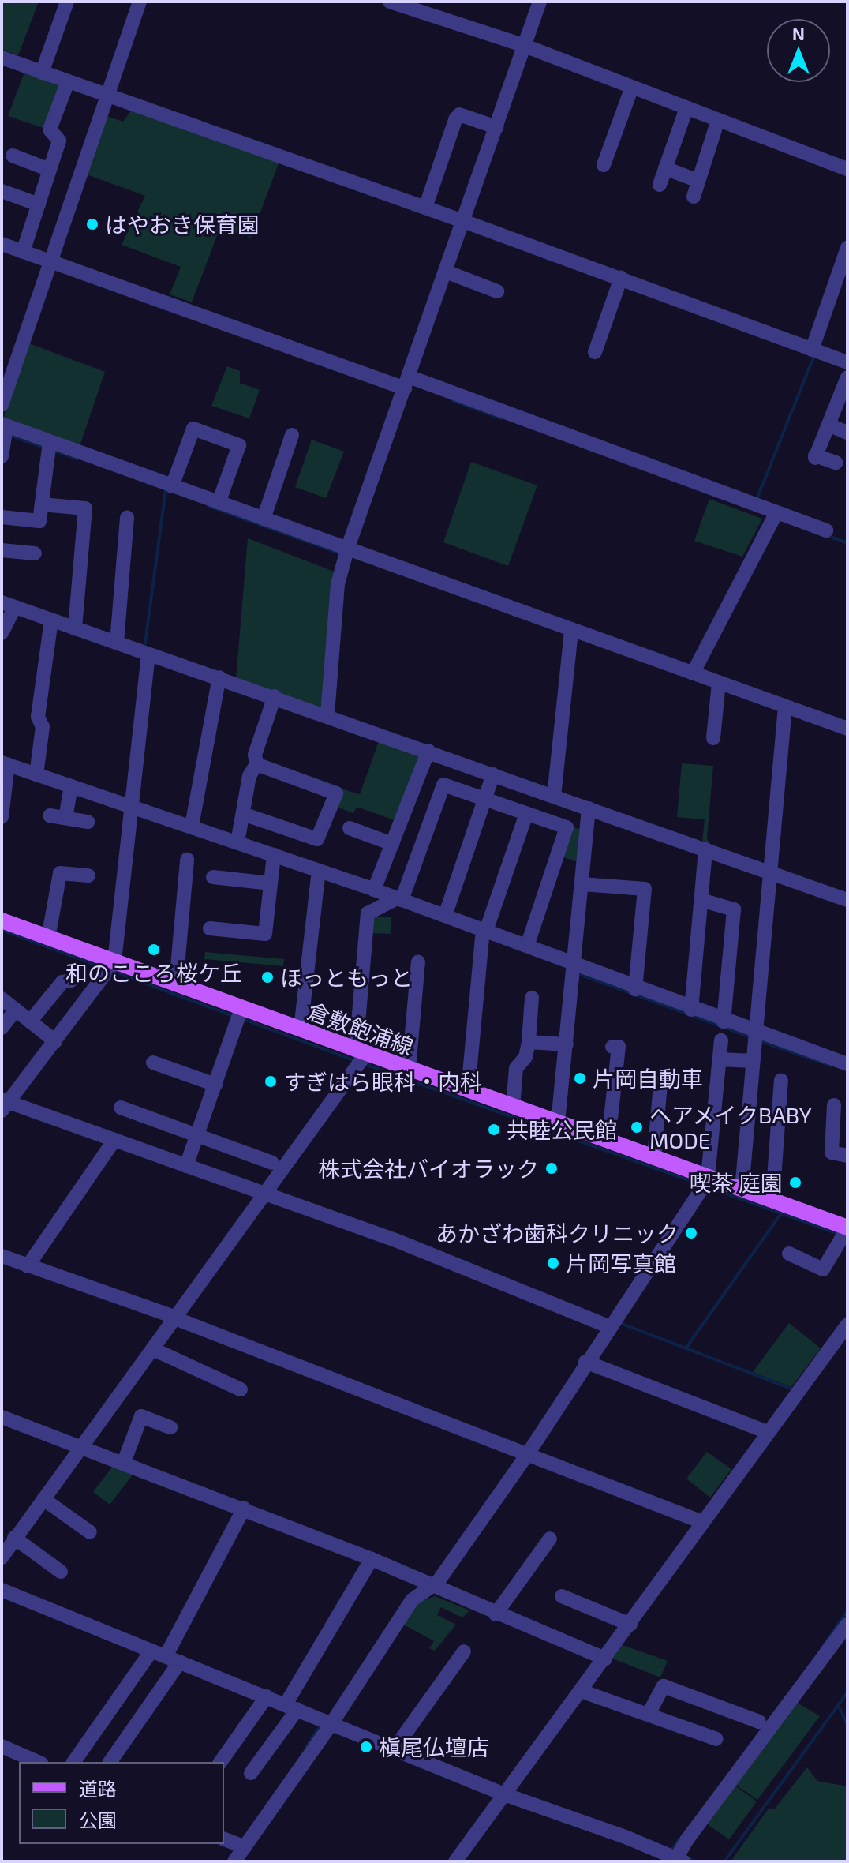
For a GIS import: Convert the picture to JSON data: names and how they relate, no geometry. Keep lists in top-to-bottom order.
{
  "streets": {
    "main road": ["倉敷飽浦線"]
  },
  "places": [
    "はやおき保育園",
    "和のこころ桜ケ丘",
    "ほっともっと",
    "片岡自動車",
    "すぎはら眼科・内科",
    "ヘアメイクBABY MODE",
    "共睦公民館",
    "株式会社バイオラック",
    "喫茶 庭園",
    "あかざわ歯科クリニック",
    "片岡写真館",
    "槇尾仏壇店"
  ],
  "legend": ["道路", "公園"],
  "north": "top"
}
